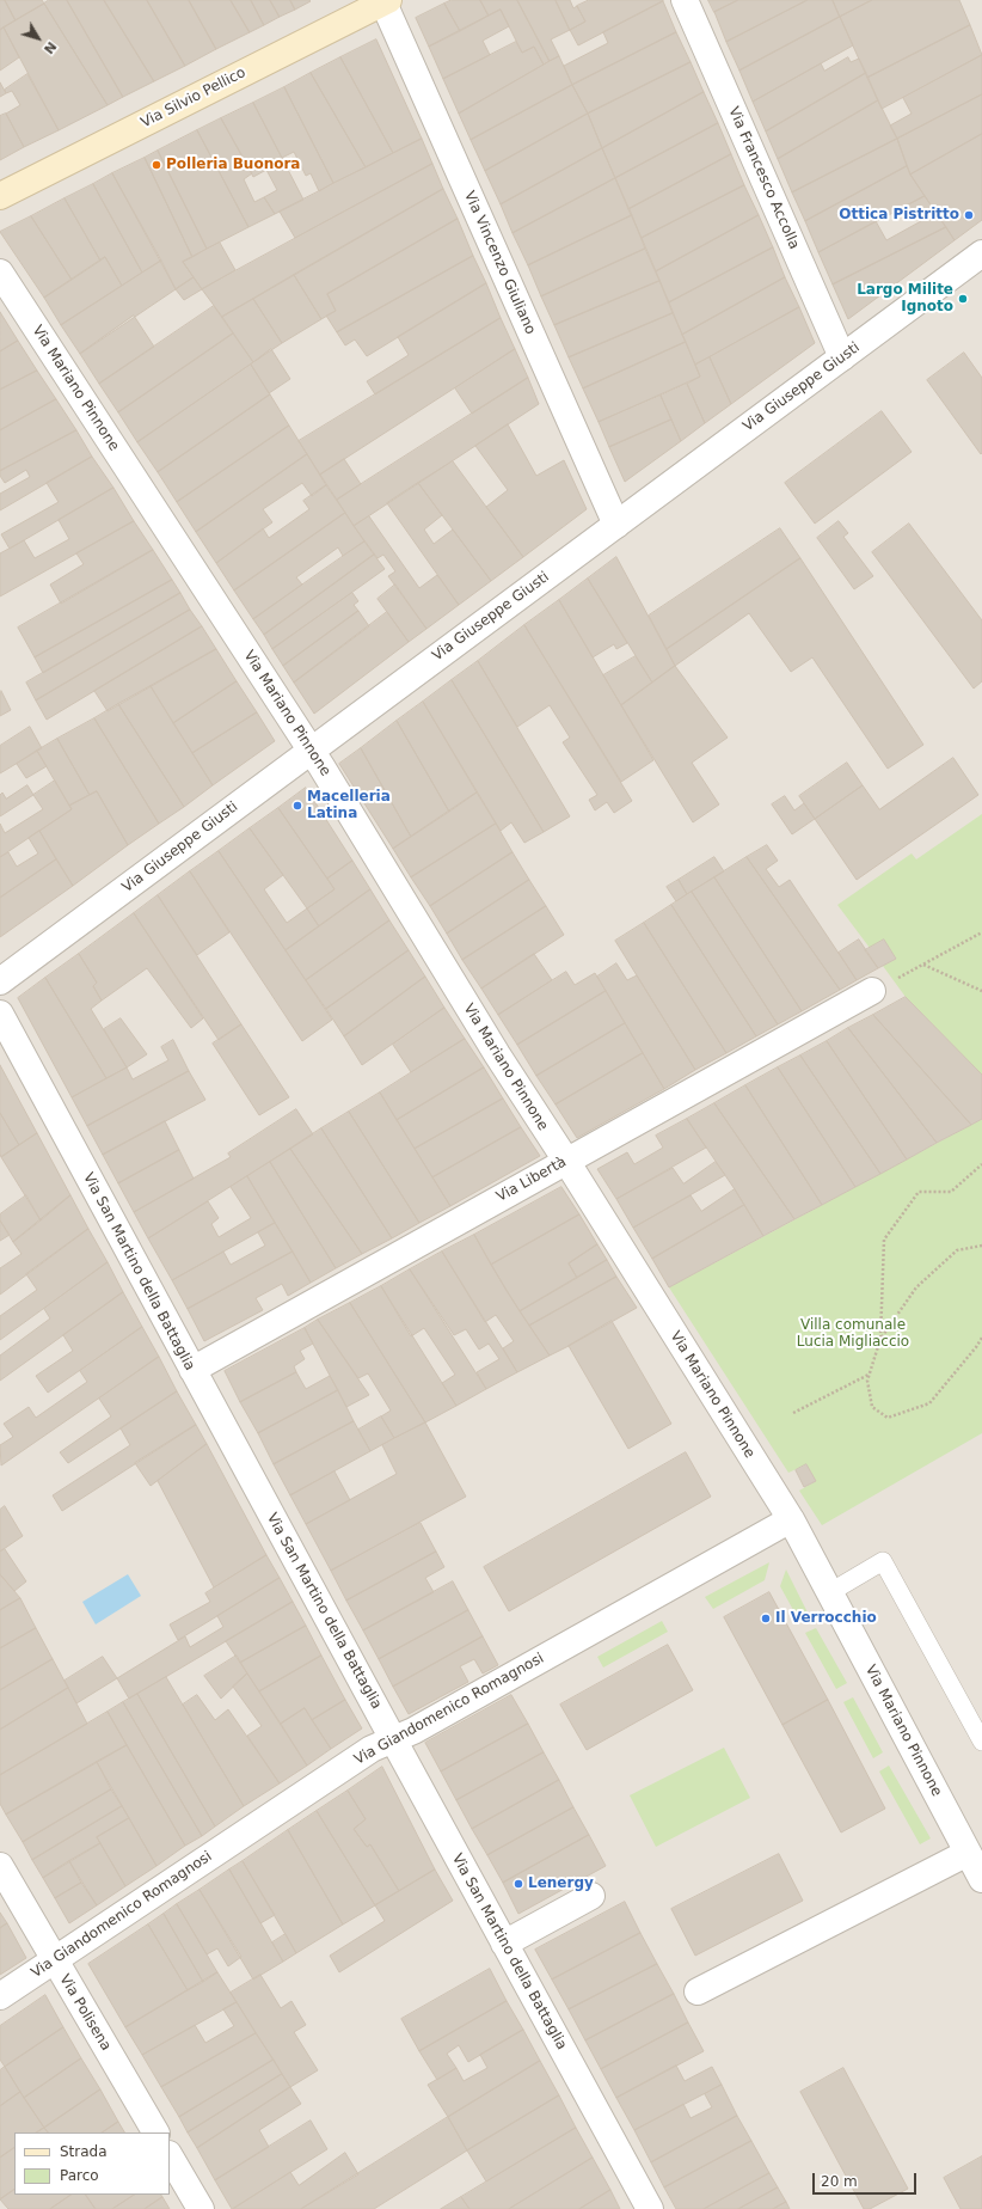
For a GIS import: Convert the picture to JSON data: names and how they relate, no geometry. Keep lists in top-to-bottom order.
{
  "streets": {
    "main road": ["Via Silvio Pellico"],
    "street": [
      "Via Francesco Accolla",
      "Via Vincenzo Giuliano",
      "Via Giuseppe Giusti",
      "Via Mariano Pinnone",
      "Via Libertà",
      "Via San Martino della Battaglia",
      "Via Giandomenico Romagnosi",
      "Via Polisena"
    ]
  },
  "crossings": [
    ["Via Silvio Pellico", "Via Vincenzo Giuliano"],
    ["Via Francesco Accolla", "Via Giuseppe Giusti"],
    ["Via Vincenzo Giuliano", "Via Giuseppe Giusti"],
    ["Via Giuseppe Giusti", "Via Mariano Pinnone"],
    ["Via Mariano Pinnone", "Via Libertà"],
    ["Via Mariano Pinnone", "Via Giandomenico Romagnosi"],
    ["Via Libertà", "Via San Martino della Battaglia"],
    ["Via San Martino della Battaglia", "Via Giandomenico Romagnosi"],
    ["Via Giandomenico Romagnosi", "Via Polisena"]
  ],
  "parks": ["Villa comunale Lucia Migliaccio"],
  "places": [
    "Polleria Buonora",
    "Ottica Pistritto",
    "Largo Milite Ignoto",
    "Macelleria Latina",
    "Il Verrocchio",
    "Lenergy"
  ],
  "legend": ["Strada", "Parco"],
  "scale_bar": "20 m",
  "north": "bottom right"
}
